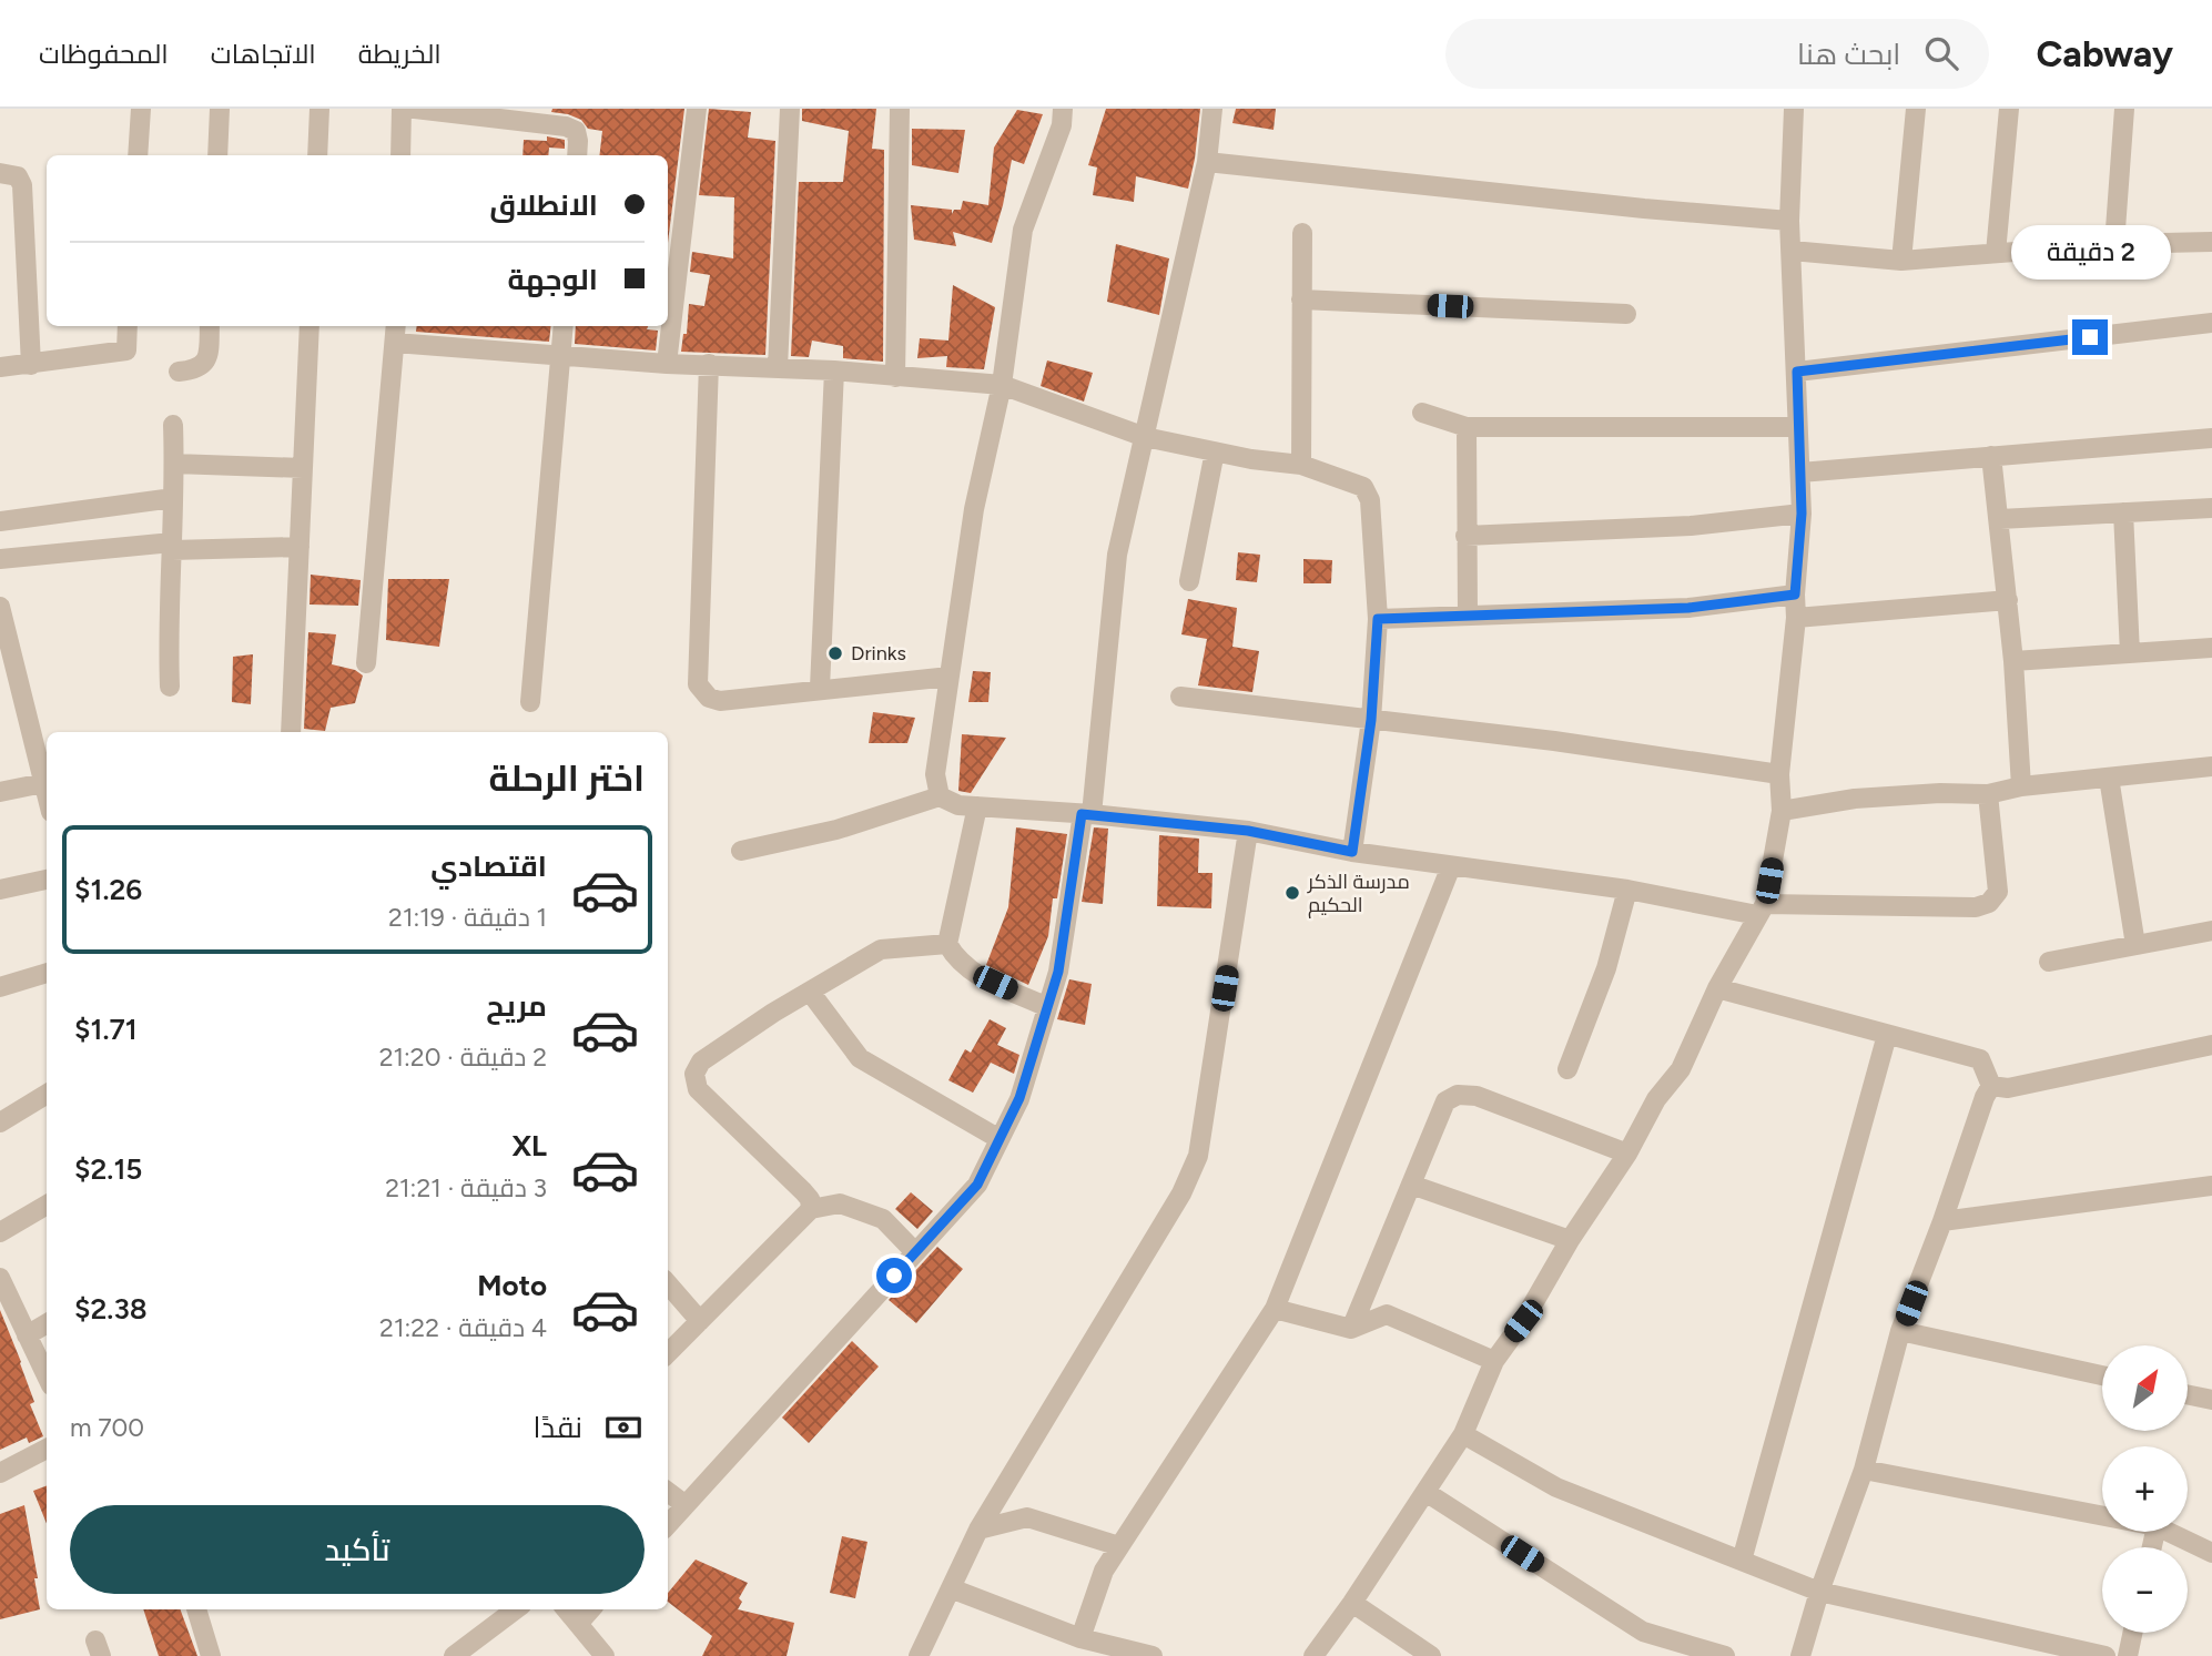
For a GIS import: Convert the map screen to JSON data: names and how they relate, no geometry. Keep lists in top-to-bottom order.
{
  "places": ["Drinks", "مدرسة الذكر الحكيم"],
  "north": "top right",
  "page": {
    "header": "Cabway",
    "search": "ابحث هنا",
    "nav": ["الخريطة", "الاتجاهات", "المحفوظات"],
    "banner": ["الانطلاق", "الوجهة"],
    "bubble": "2 دقيقة",
    "heading": "اختر الرحلة",
    "list": [
      {
        "name": "اقتصادي",
        "note": "1 دقيقة · 21:19",
        "value": "$1.26"
      },
      {
        "name": "مريح",
        "note": "2 دقيقة · 21:20",
        "value": "$1.71"
      },
      {
        "name": "XL",
        "note": "3 دقيقة · 21:21",
        "value": "$2.15"
      },
      {
        "name": "Moto",
        "note": "4 دقيقة · 21:22",
        "value": "$2.38"
      }
    ],
    "map_buttons": ["+", "−"],
    "pay": ["نقدًا", "700 m"],
    "buttons": "تأكيد"
  }
}
